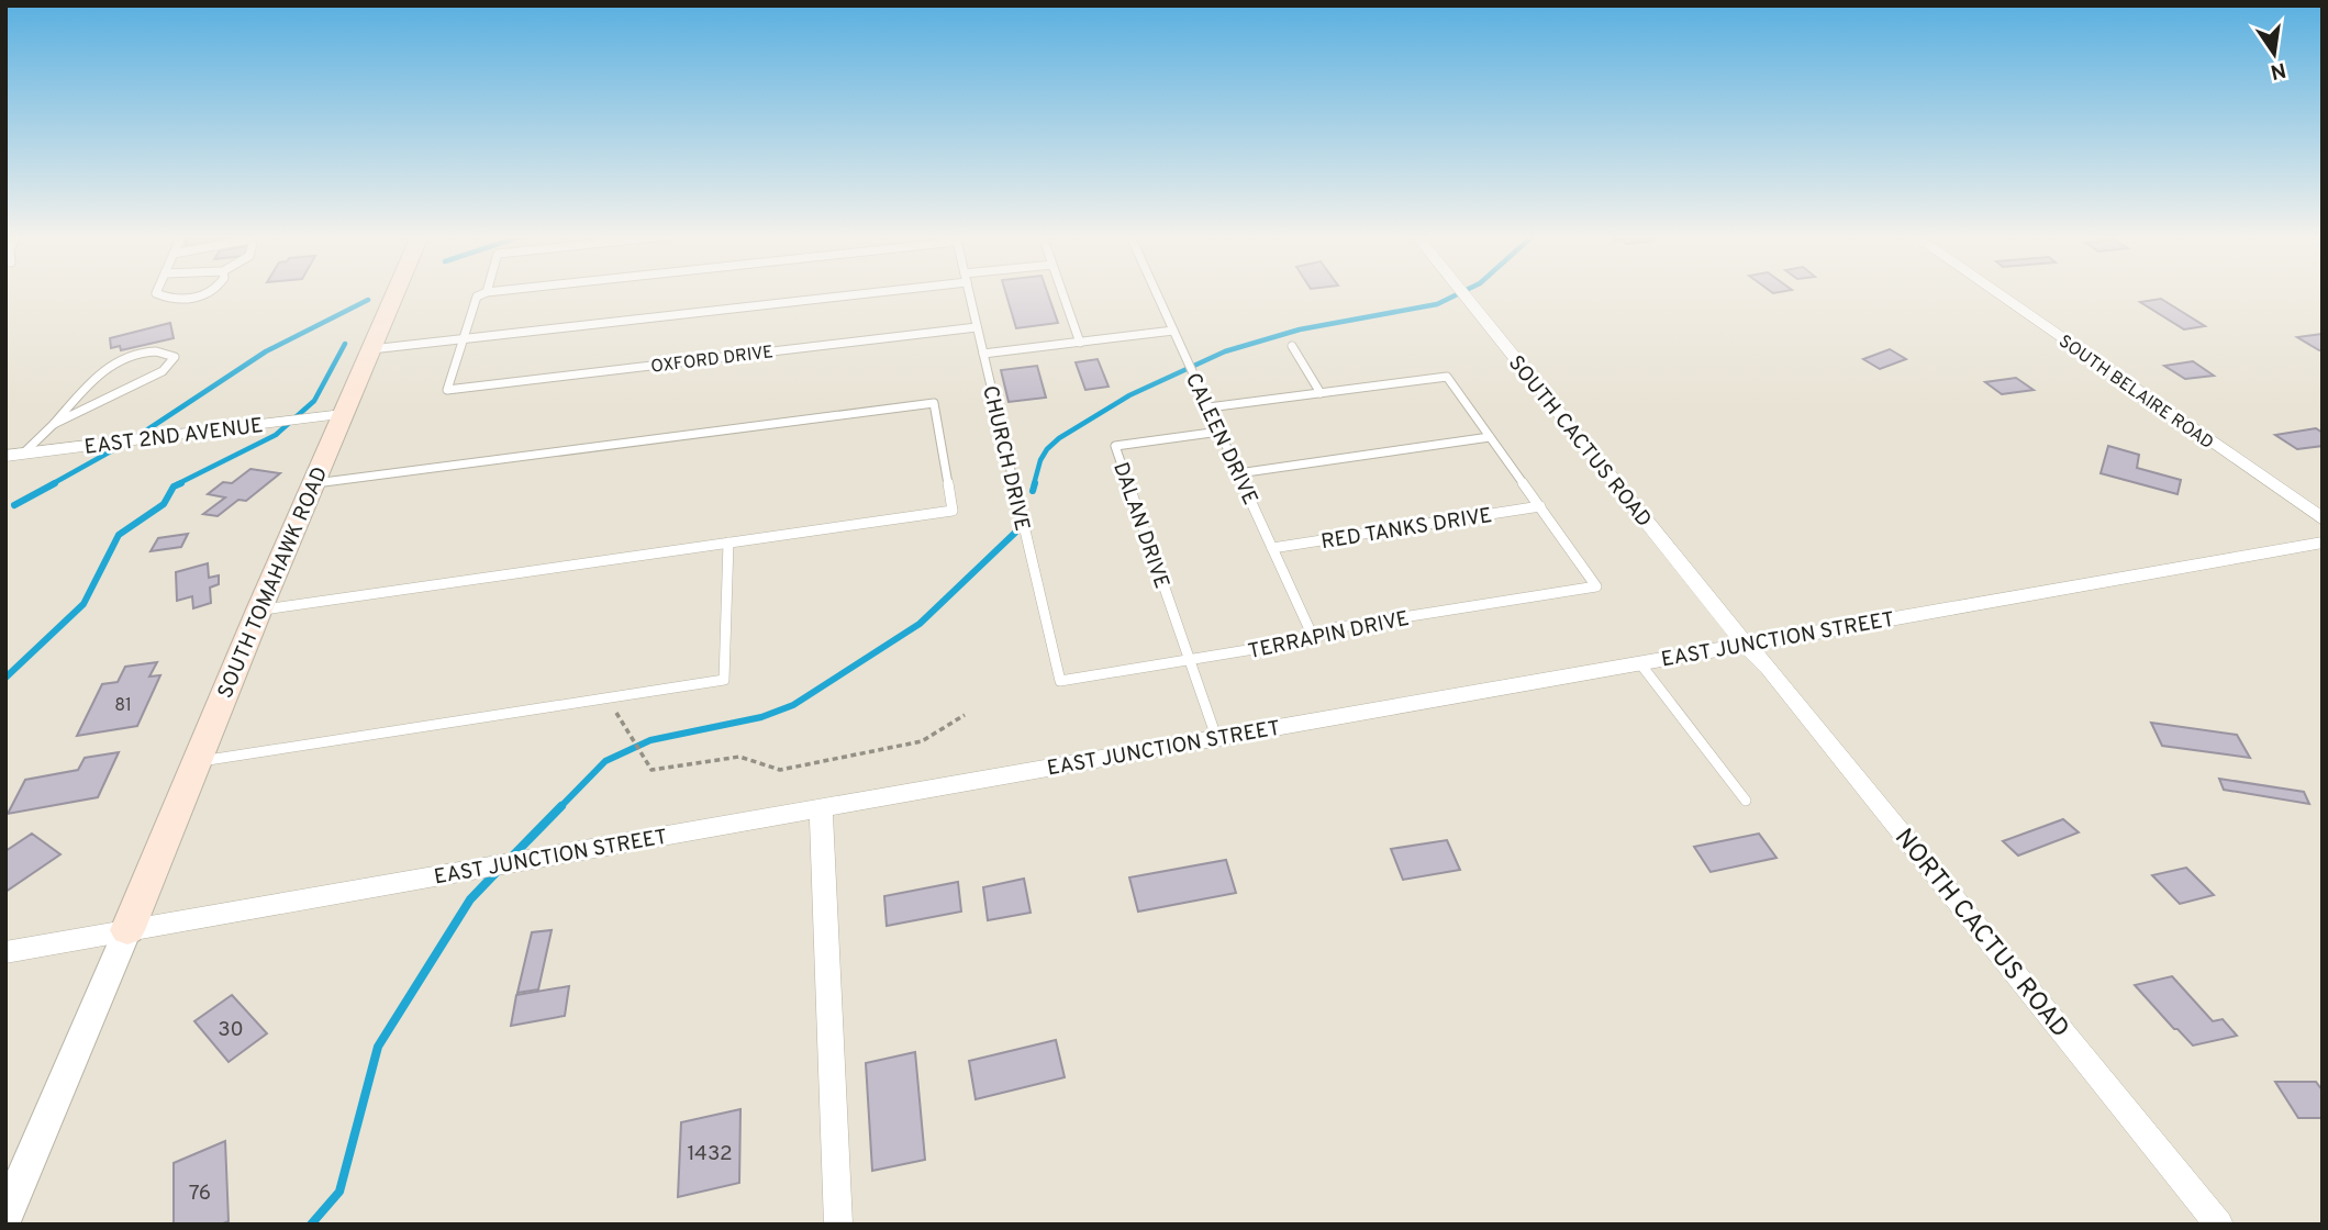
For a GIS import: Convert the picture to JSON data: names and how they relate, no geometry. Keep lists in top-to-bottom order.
{
  "streets": {
    "main road": ["SOUTH TOMAHAWK ROAD"],
    "street": [
      "SOUTH BELAIRE ROAD",
      "EAST 2ND AVENUE",
      "SOUTH CACTUS ROAD",
      "EAST JUNCTION STREET",
      "NORTH CACTUS ROAD"
    ],
    "lane": [
      "OXFORD DRIVE",
      "CALEEN DRIVE",
      "CHURCH DRIVE",
      "DALAN DRIVE",
      "RED TANKS DRIVE",
      "TERRAPIN DRIVE"
    ]
  },
  "crossings": [
    ["OXFORD DRIVE", "CHURCH DRIVE"],
    ["EAST 2ND AVENUE", "SOUTH TOMAHAWK ROAD"],
    ["CALEEN DRIVE", "DALAN DRIVE"],
    ["CALEEN DRIVE", "RED TANKS DRIVE"],
    ["CALEEN DRIVE", "TERRAPIN DRIVE"],
    ["SOUTH CACTUS ROAD", "EAST JUNCTION STREET"],
    ["SOUTH CACTUS ROAD", "NORTH CACTUS ROAD"],
    ["CHURCH DRIVE", "TERRAPIN DRIVE"],
    ["DALAN DRIVE", "TERRAPIN DRIVE"],
    ["RED TANKS DRIVE", "TERRAPIN DRIVE"],
    ["SOUTH TOMAHAWK ROAD", "EAST JUNCTION STREET"],
    ["EAST JUNCTION STREET", "NORTH CACTUS ROAD"]
  ],
  "house_numbers": [
    "81",
    "30",
    "1432",
    "76"
  ],
  "north": "bottom"
}
